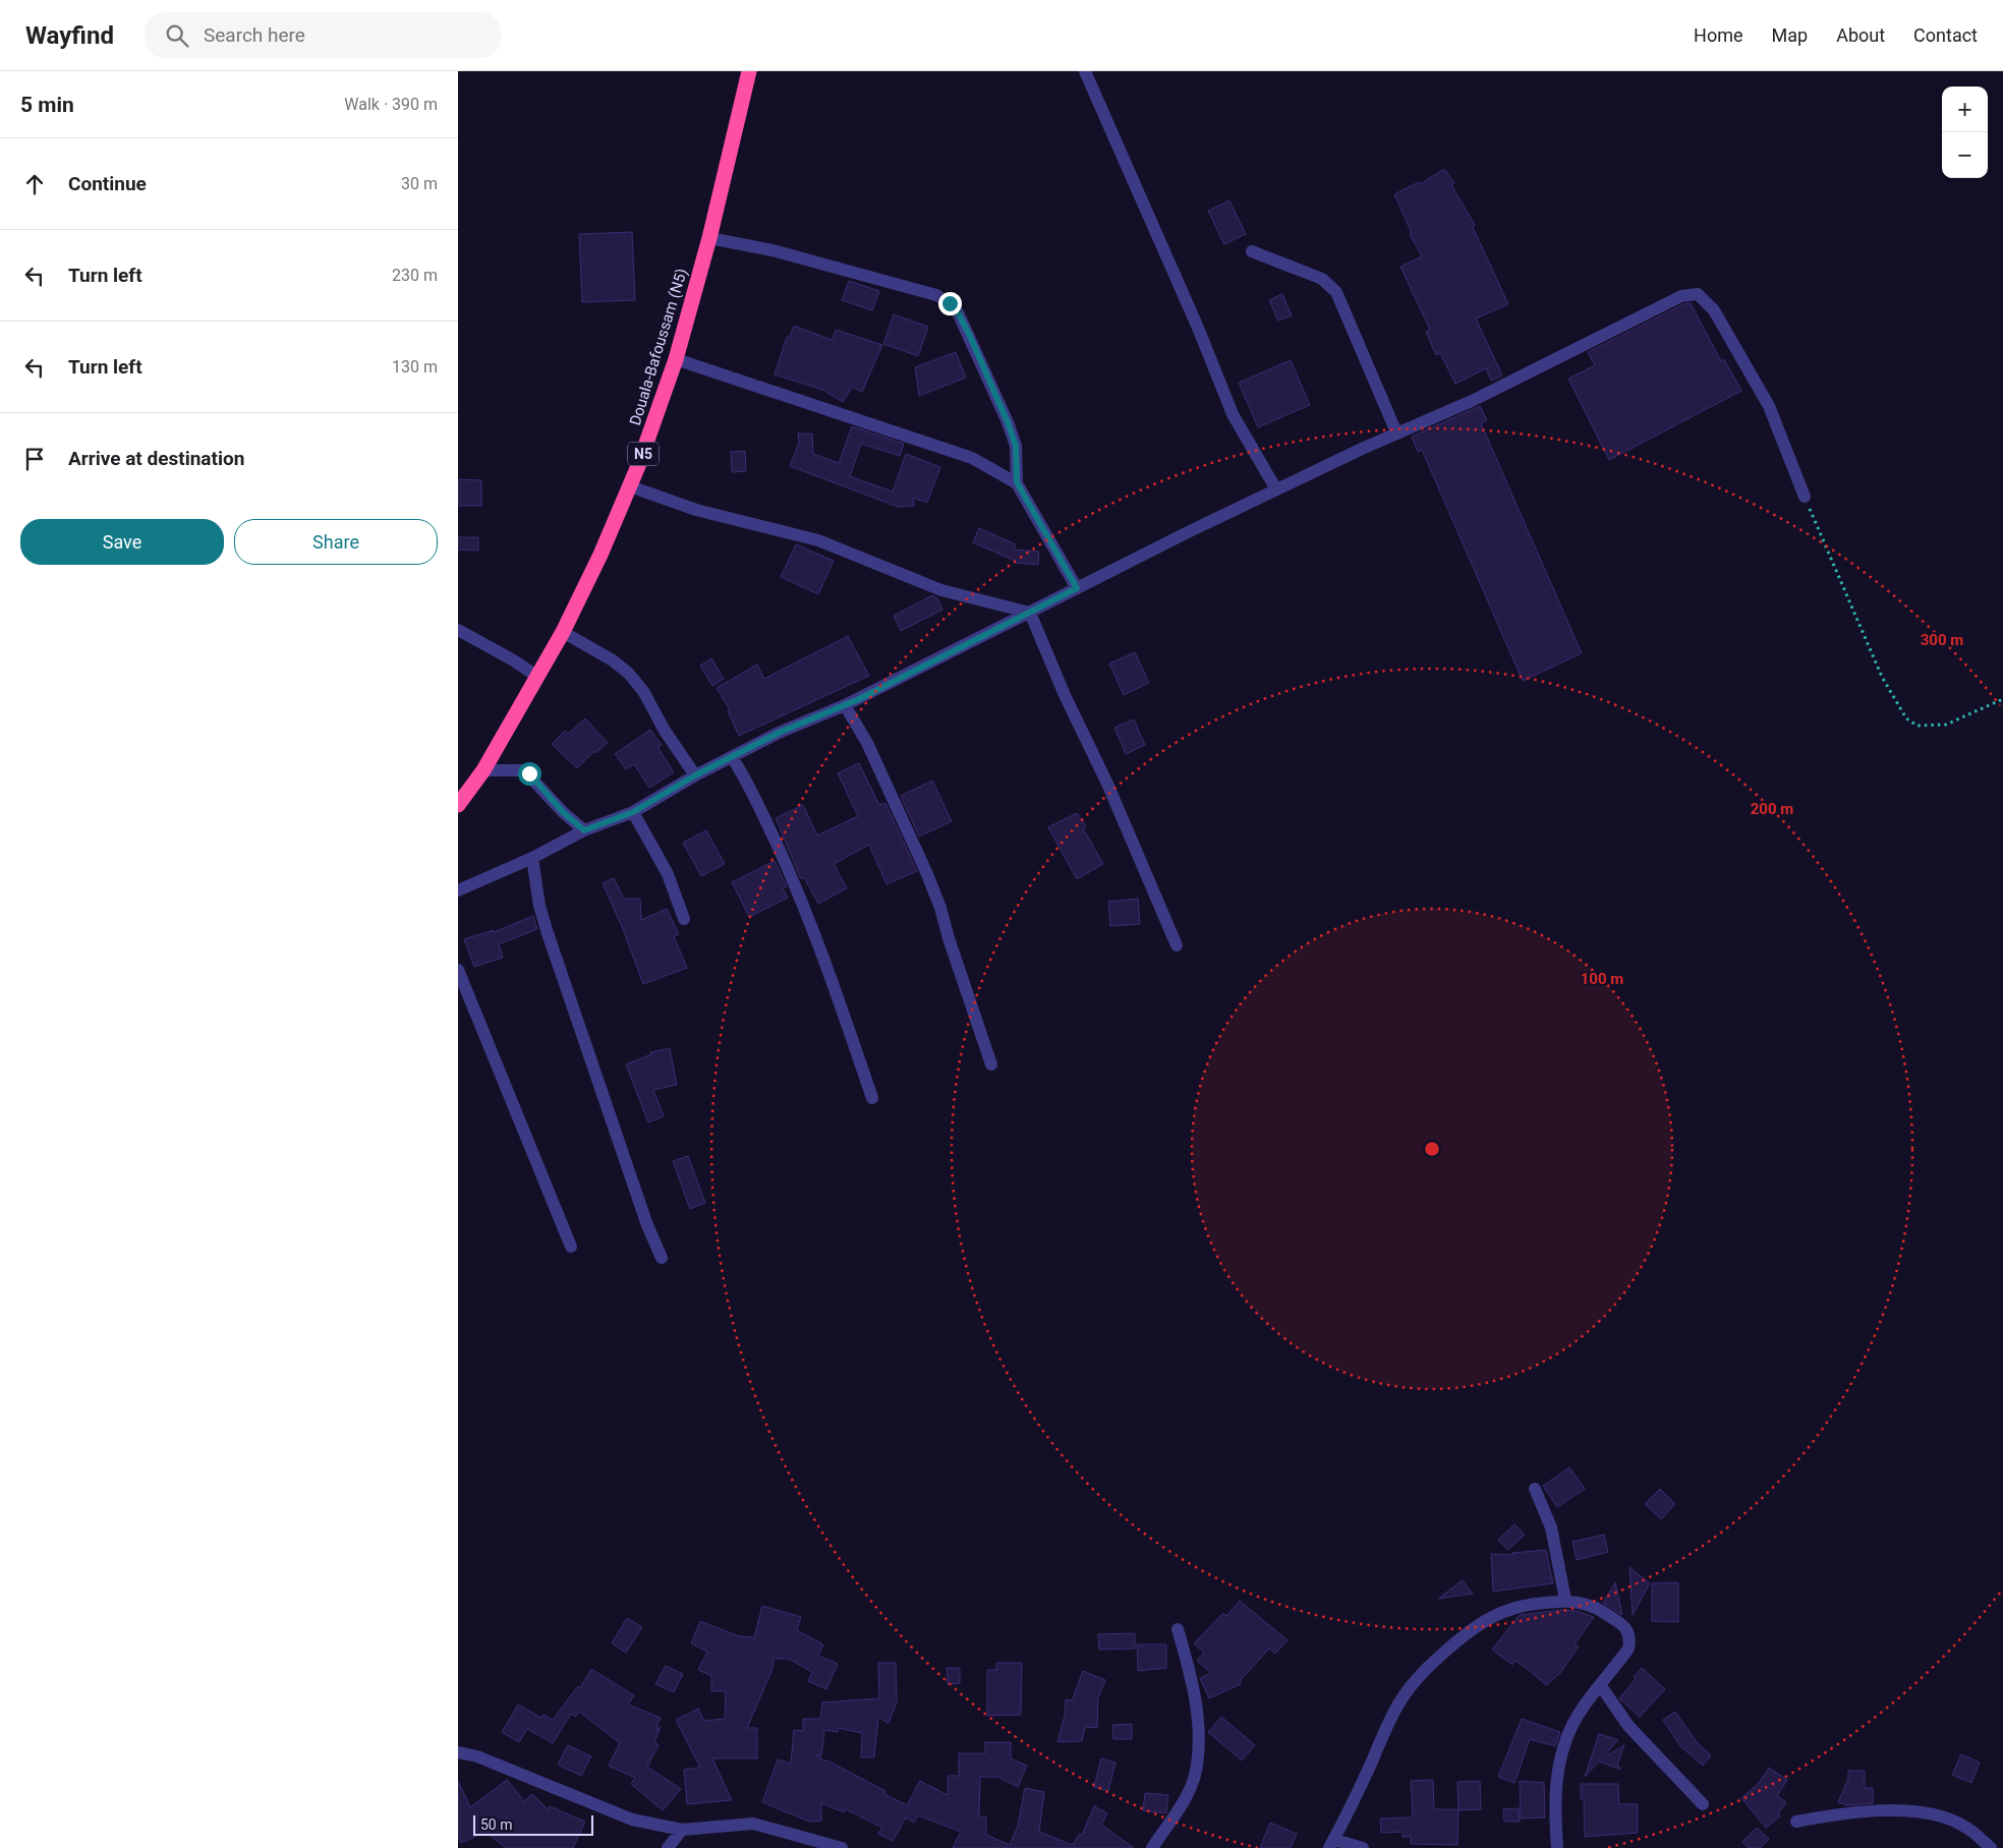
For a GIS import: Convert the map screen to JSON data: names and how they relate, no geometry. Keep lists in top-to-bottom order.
{
  "streets": {
    "highway": ["Douala-Bafoussam (N5)", "N5"]
  },
  "scale_bar": "50 m",
  "page": {
    "header": "Wayfind",
    "search": "Search here",
    "nav": [
      "Home",
      "Map",
      "About",
      "Contact"
    ],
    "heading": ["5 min", "Walk · 390 m"],
    "map_buttons": ["+", "−"],
    "list": [
      ["Continue", "30 m"],
      ["Turn left", "230 m"],
      ["Turn left", "130 m"],
      "Arrive at destination"
    ],
    "buttons": ["Save", "Share"],
    "scale": "50 m"
  },
  "rings": ["300 m", "200 m", "100 m"]
}
